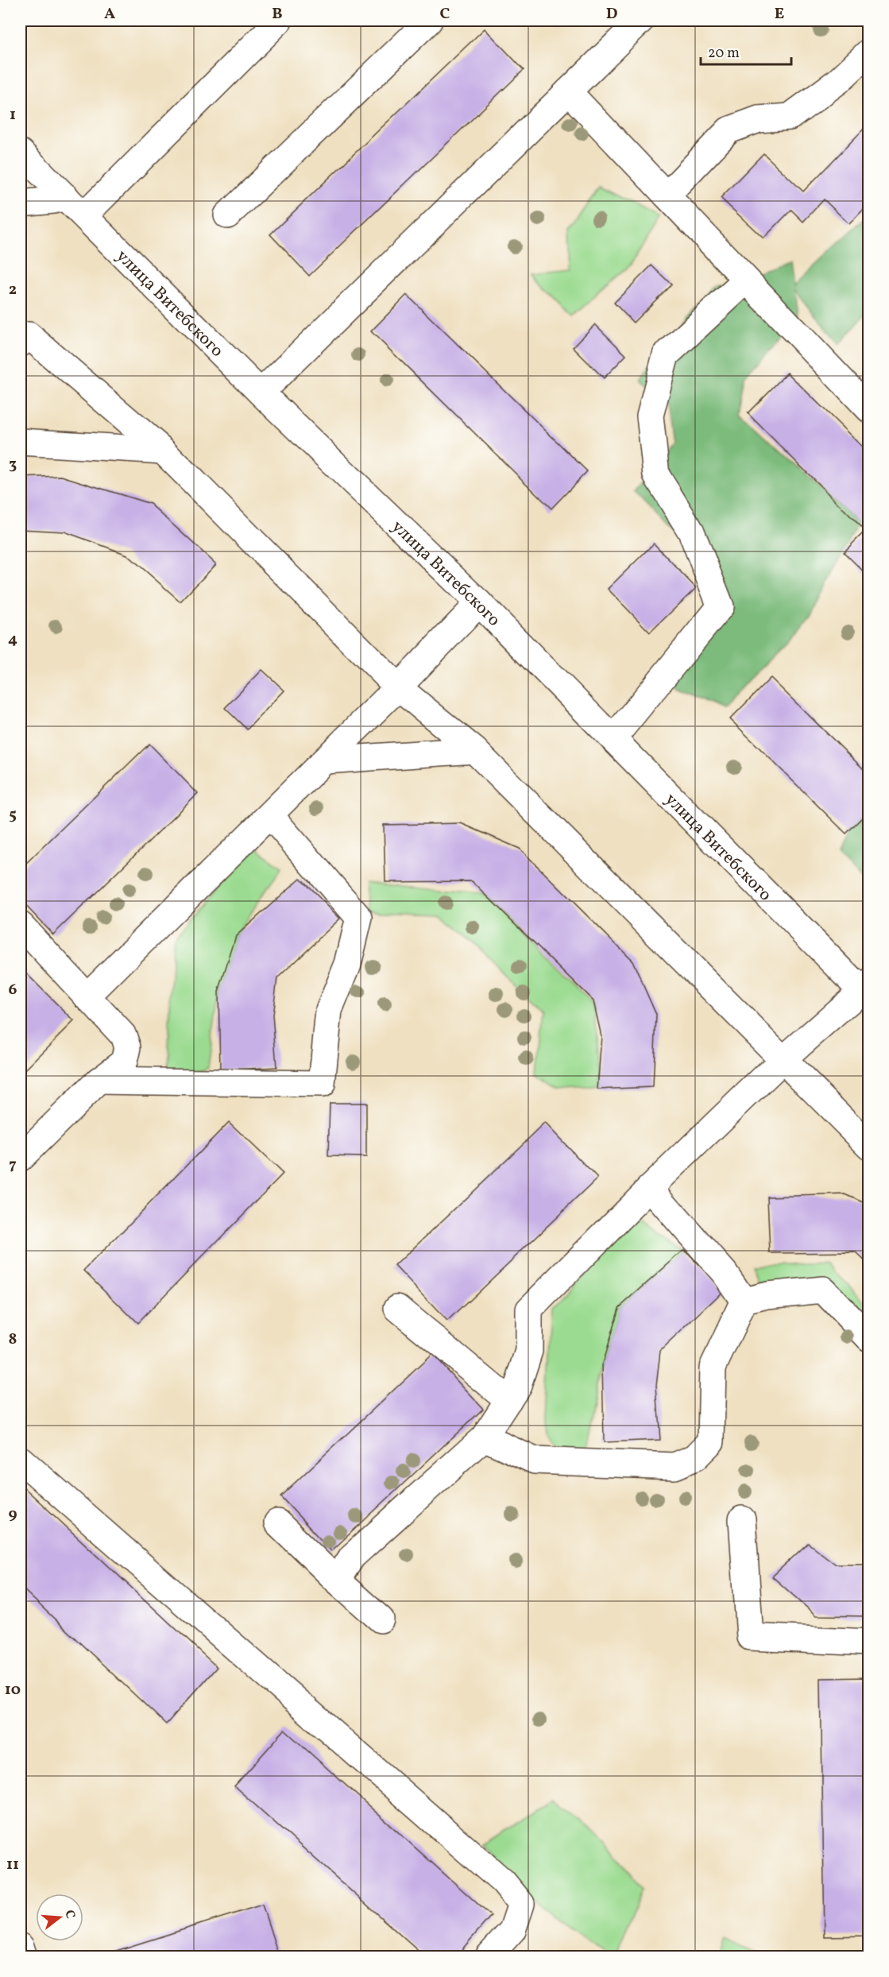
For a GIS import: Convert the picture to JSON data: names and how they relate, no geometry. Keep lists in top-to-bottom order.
{
  "streets": {
    "street": ["улица Витебского"]
  },
  "scale_bar": "20 m",
  "north": "right",
  "grid": {
    "columns": [
      "A",
      "B",
      "C",
      "D",
      "E"
    ],
    "rows": [
      "1",
      "2",
      "3",
      "4",
      "5",
      "6",
      "7",
      "8",
      "9",
      "10",
      "11"
    ]
  }
}
